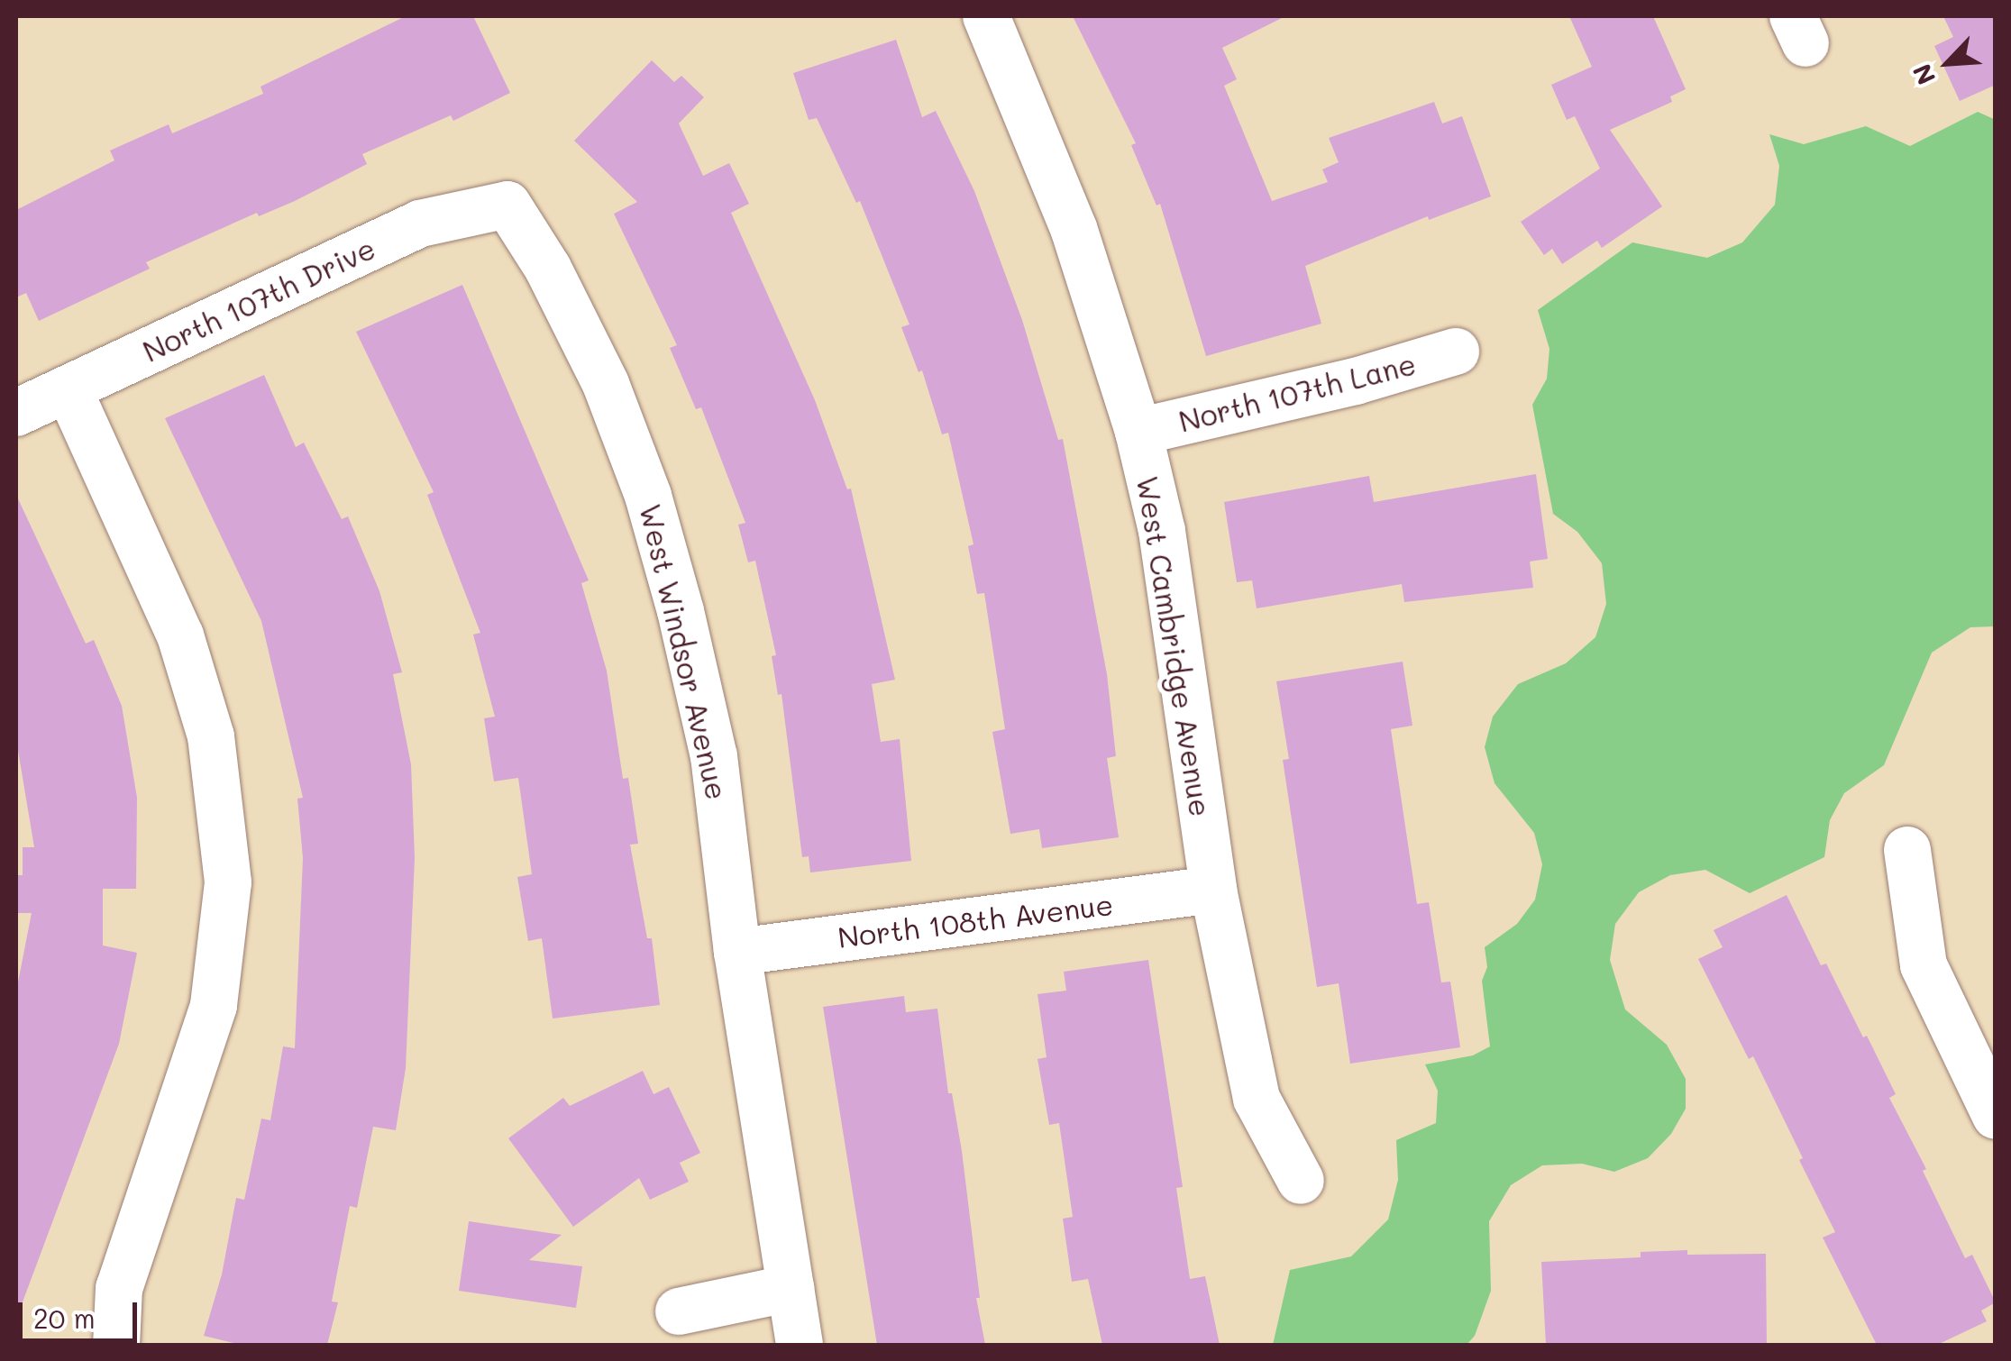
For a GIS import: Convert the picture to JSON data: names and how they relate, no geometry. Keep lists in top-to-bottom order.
{
  "streets": {
    "street": [
      "North 107th Drive",
      "North 107th Lane",
      "West Cambridge Avenue",
      "West Windsor Avenue",
      "North 108th Avenue"
    ]
  },
  "crossings": [
    ["North 107th Drive", "West Windsor Avenue"],
    ["North 107th Lane", "West Cambridge Avenue"],
    ["West Cambridge Avenue", "North 108th Avenue"],
    ["West Windsor Avenue", "North 108th Avenue"]
  ],
  "scale_bar": "20 m",
  "north": "bottom left"
}
